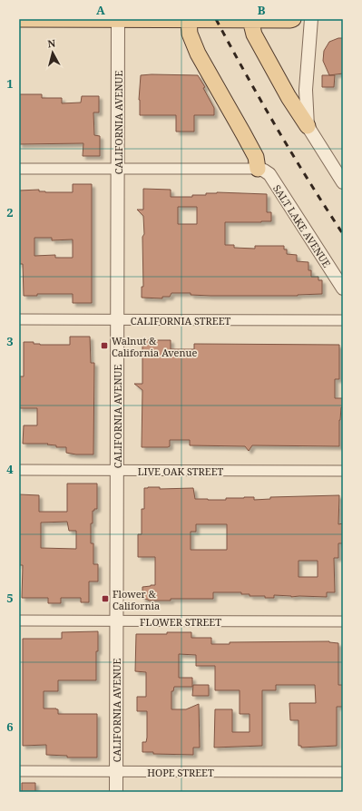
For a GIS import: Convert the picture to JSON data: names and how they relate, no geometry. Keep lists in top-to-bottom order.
{
  "streets": {
    "street": [
      "CALIFORNIA AVENUE",
      "SALT LAKE AVENUE",
      "CALIFORNIA STREET",
      "LIVE OAK STREET",
      "FLOWER STREET",
      "HOPE STREET"
    ]
  },
  "crossings": [
    ["CALIFORNIA AVENUE", "CALIFORNIA STREET"],
    ["CALIFORNIA AVENUE", "LIVE OAK STREET"],
    ["CALIFORNIA AVENUE", "FLOWER STREET"],
    ["CALIFORNIA AVENUE", "HOPE STREET"]
  ],
  "places": {
    "transit": ["Walnut & California Avenue", "Flower & California"]
  },
  "north": "top",
  "grid": {
    "columns": ["A", "B"],
    "rows": [
      "1",
      "2",
      "3",
      "4",
      "5",
      "6"
    ]
  }
}
